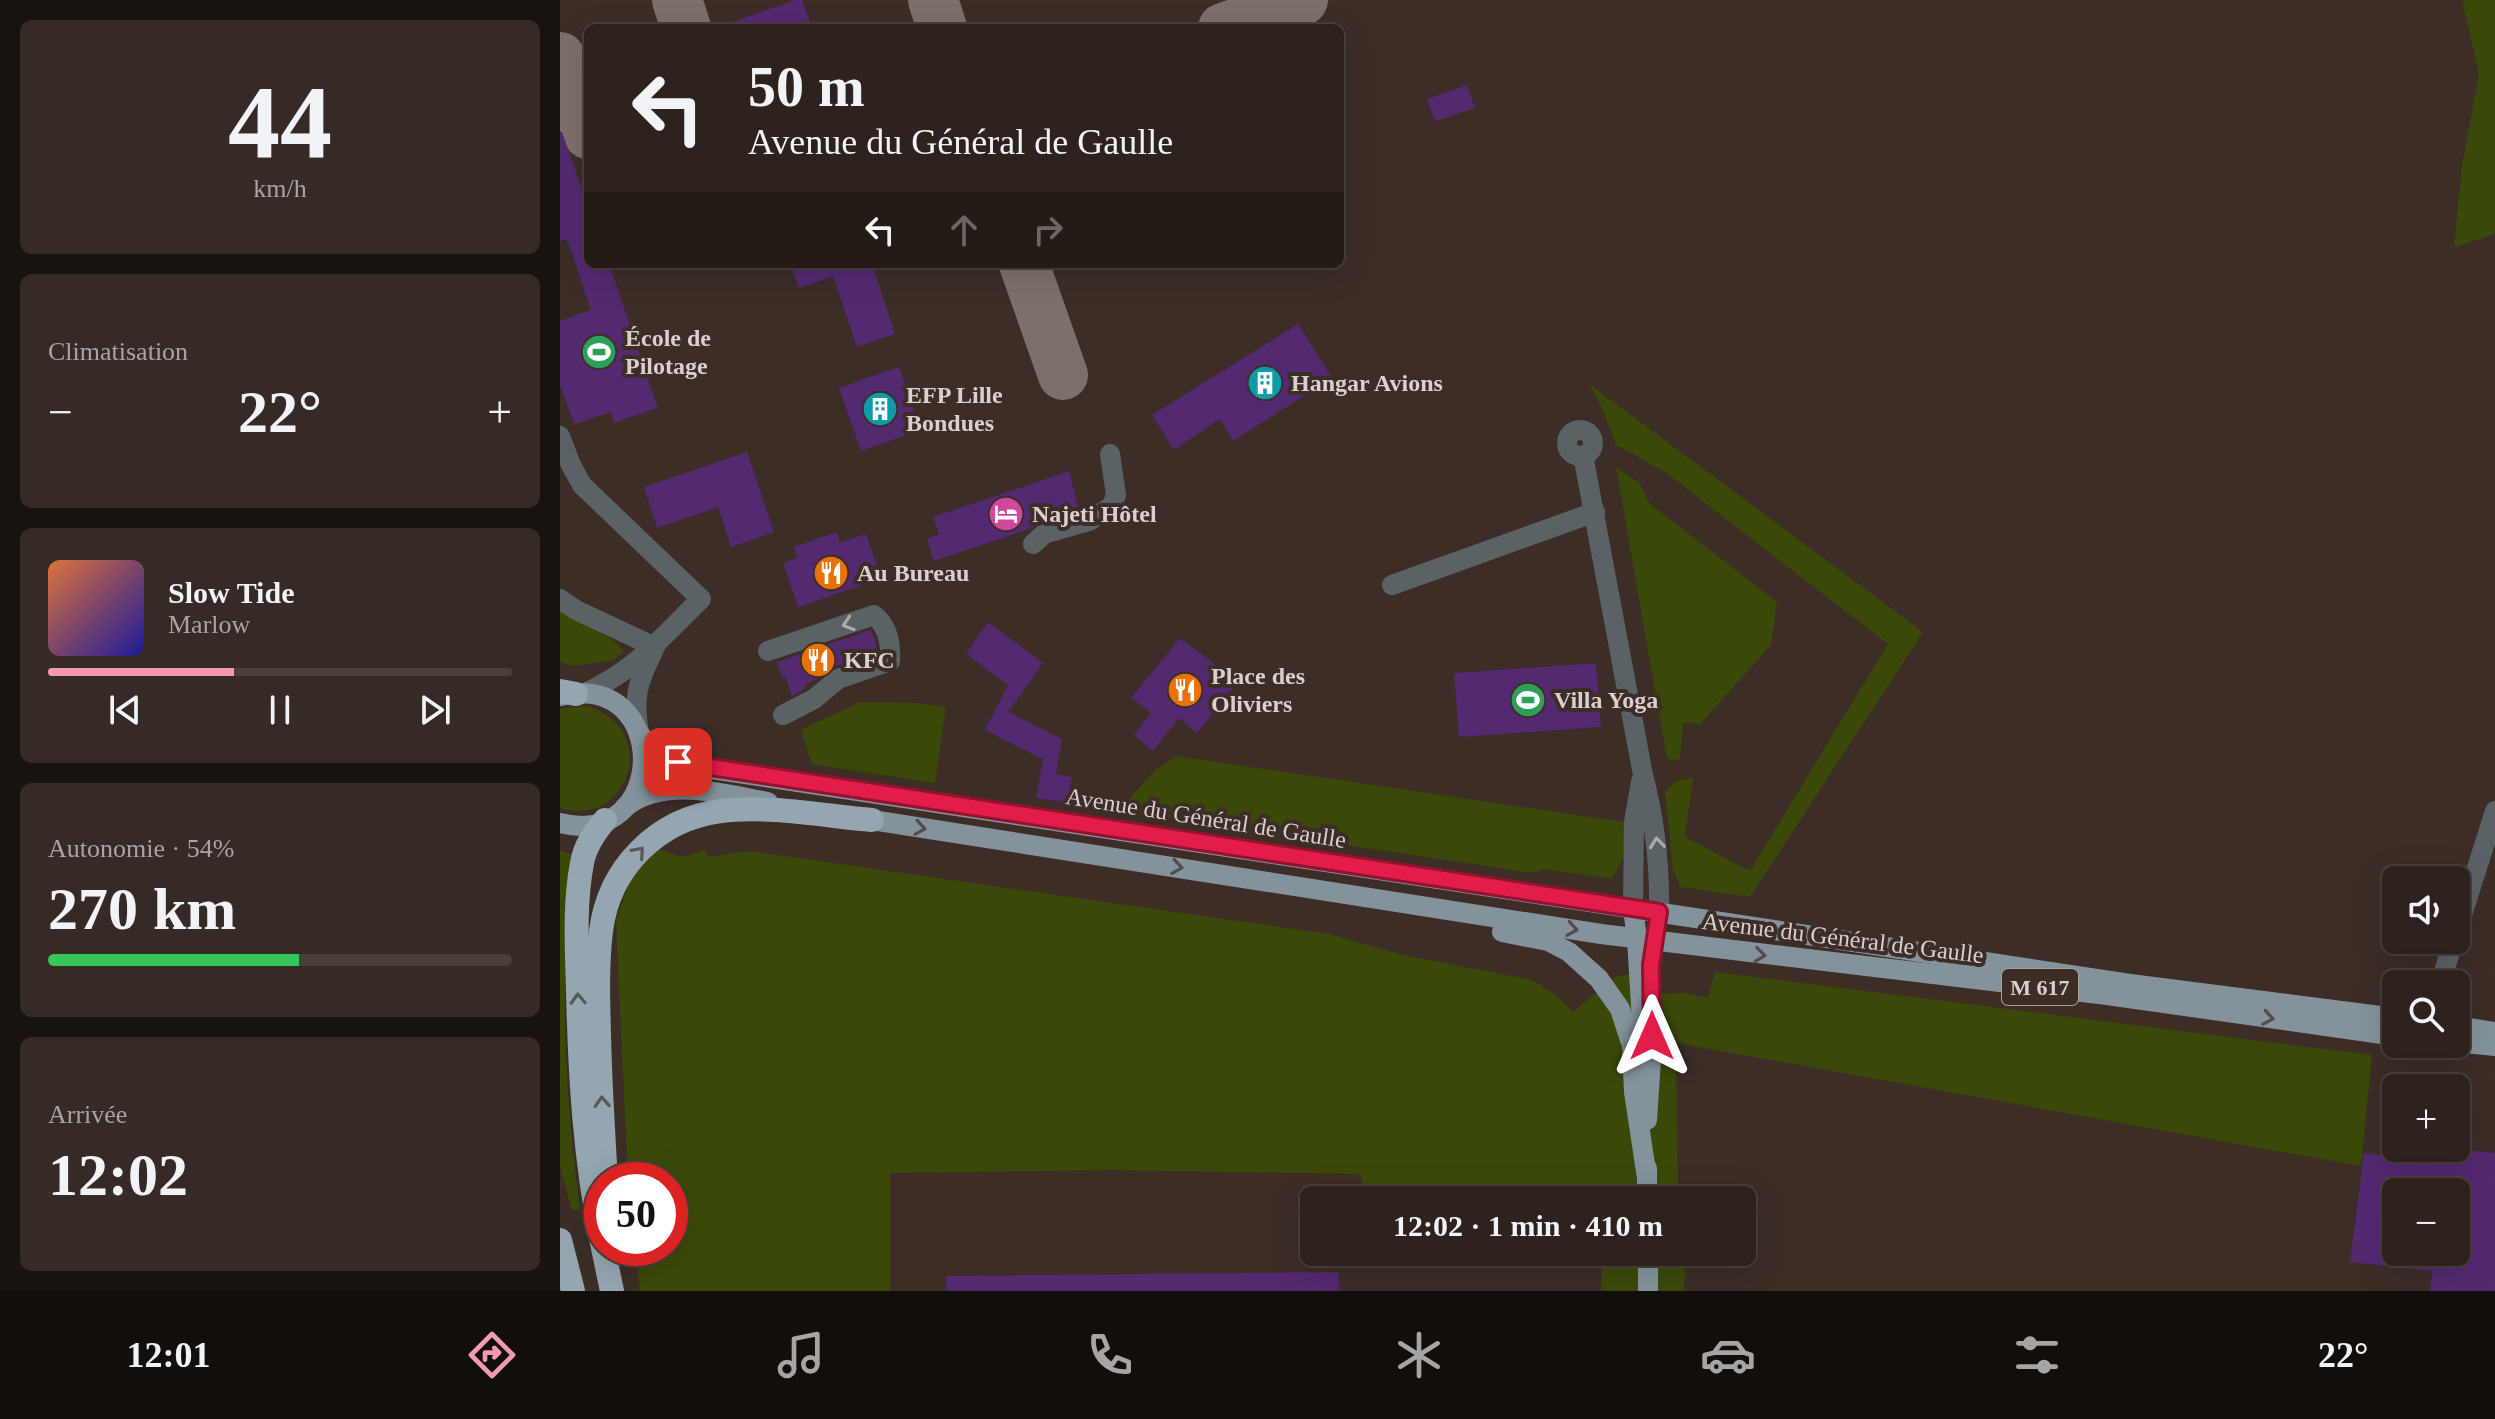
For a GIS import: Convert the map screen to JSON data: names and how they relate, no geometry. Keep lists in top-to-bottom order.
{
  "streets": {
    "main road": ["Avenue du Général de Gaulle", "M 617"]
  },
  "places": {
    "sports": ["École de Pilotage", "Villa Yoga"],
    "building": ["Hangar Avions", "EFP Lille Bondues"],
    "hotel": ["Najeti Hôtel"],
    "restaurant": ["Au Bureau", "KFC", "Place des Oliviers"]
  },
  "page": {
    "tile": [
      ["44", "km/h"],
      "Climatisation",
      ["Autonomie · 54%", "270 km"],
      ["Arrivée", "12:02"]
    ],
    "turn": ["50 m", "Avenue du Général de Gaulle"],
    "heat": ["−", "22°", "+"],
    "song": ["Slow Tide", "Marlow"],
    "map_buttons": ["+", "−"],
    "limit": "50",
    "trip": "12:02 · 1 min · 410 m",
    "tabs": ["12:01", "22°"]
  }
}
